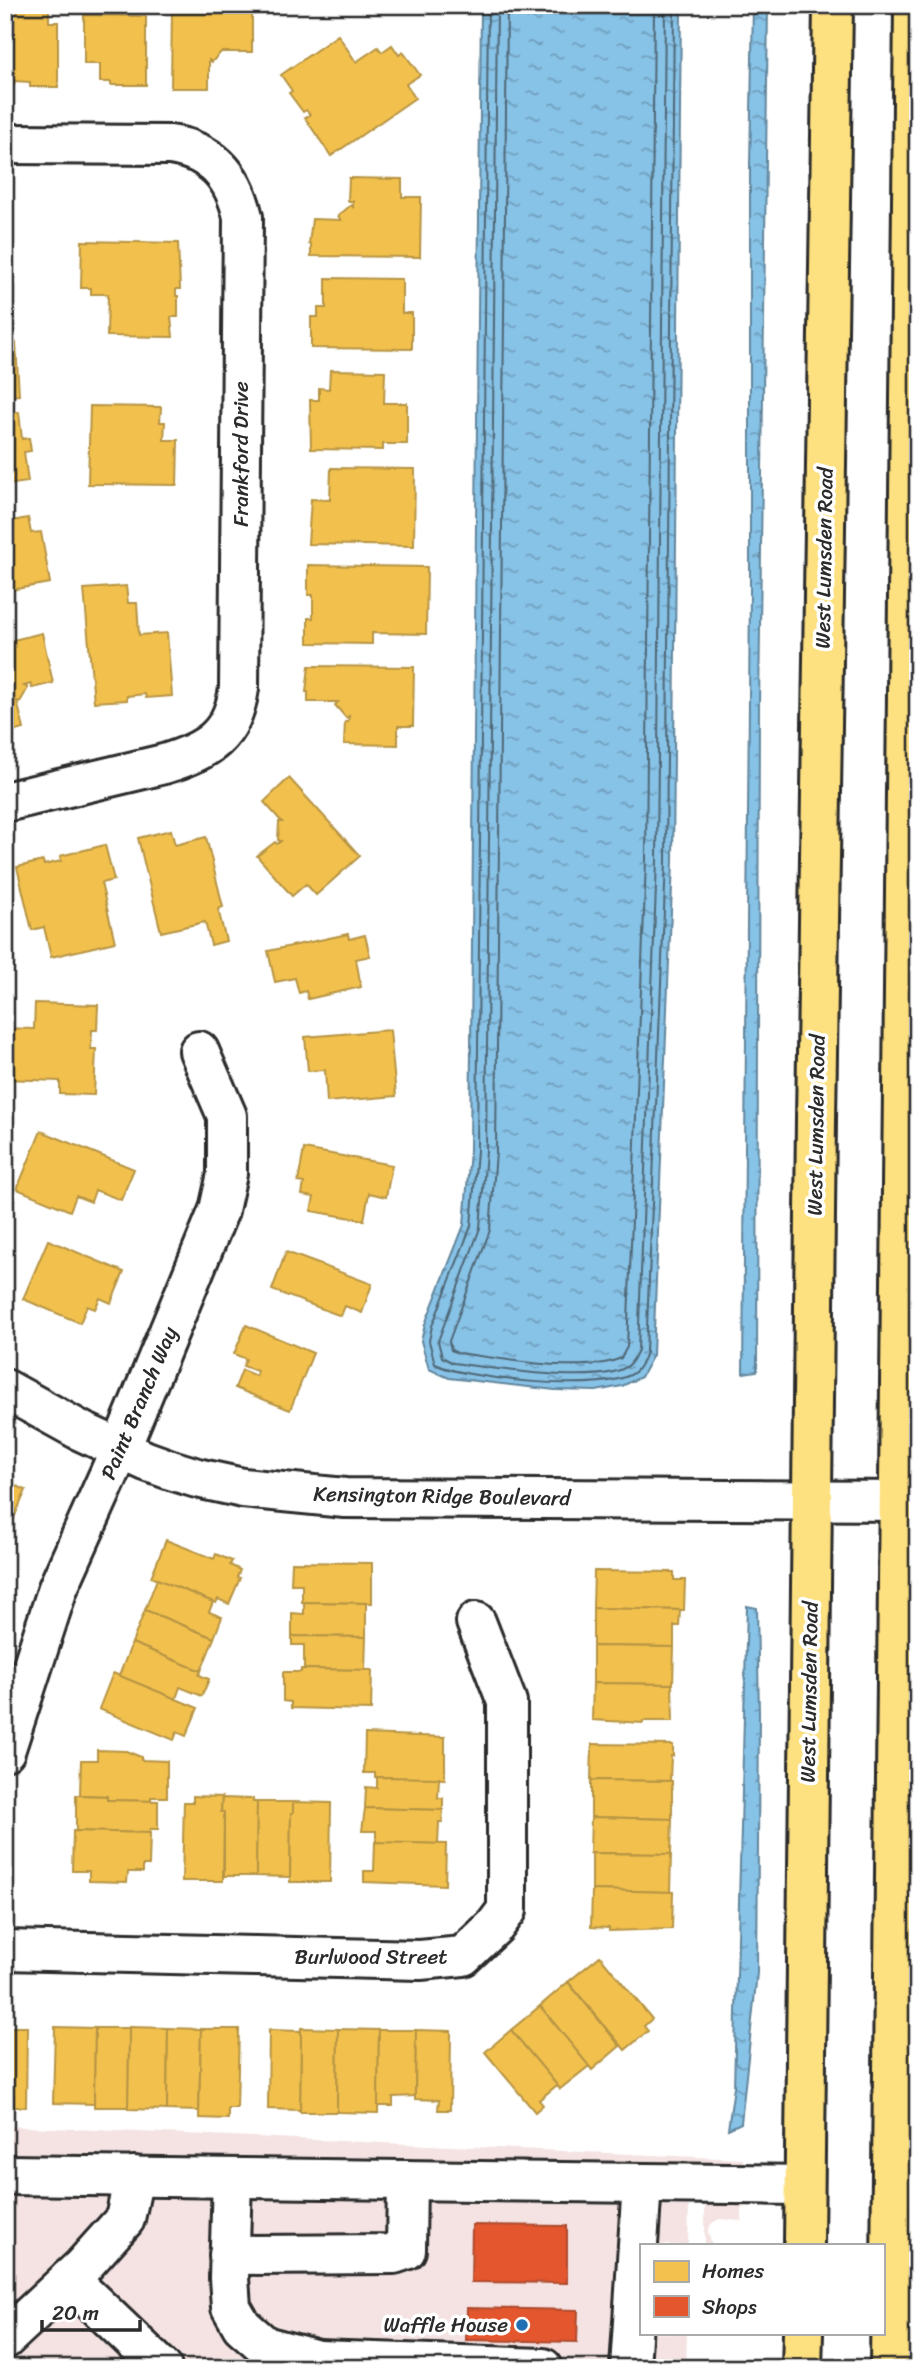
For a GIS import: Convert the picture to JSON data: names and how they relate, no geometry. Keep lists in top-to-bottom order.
{
  "streets": {
    "main road": ["West Lumsden Road"],
    "street": [
      "Frankford Drive",
      "Paint Branch Way",
      "Kensington Ridge Boulevard",
      "Burlwood Street"
    ]
  },
  "crossings": [
    ["West Lumsden Road", "Kensington Ridge Boulevard"],
    ["Paint Branch Way", "Kensington Ridge Boulevard"]
  ],
  "places": ["Waffle House"],
  "legend": ["Homes", "Shops"],
  "scale_bar": "20 m"
}
